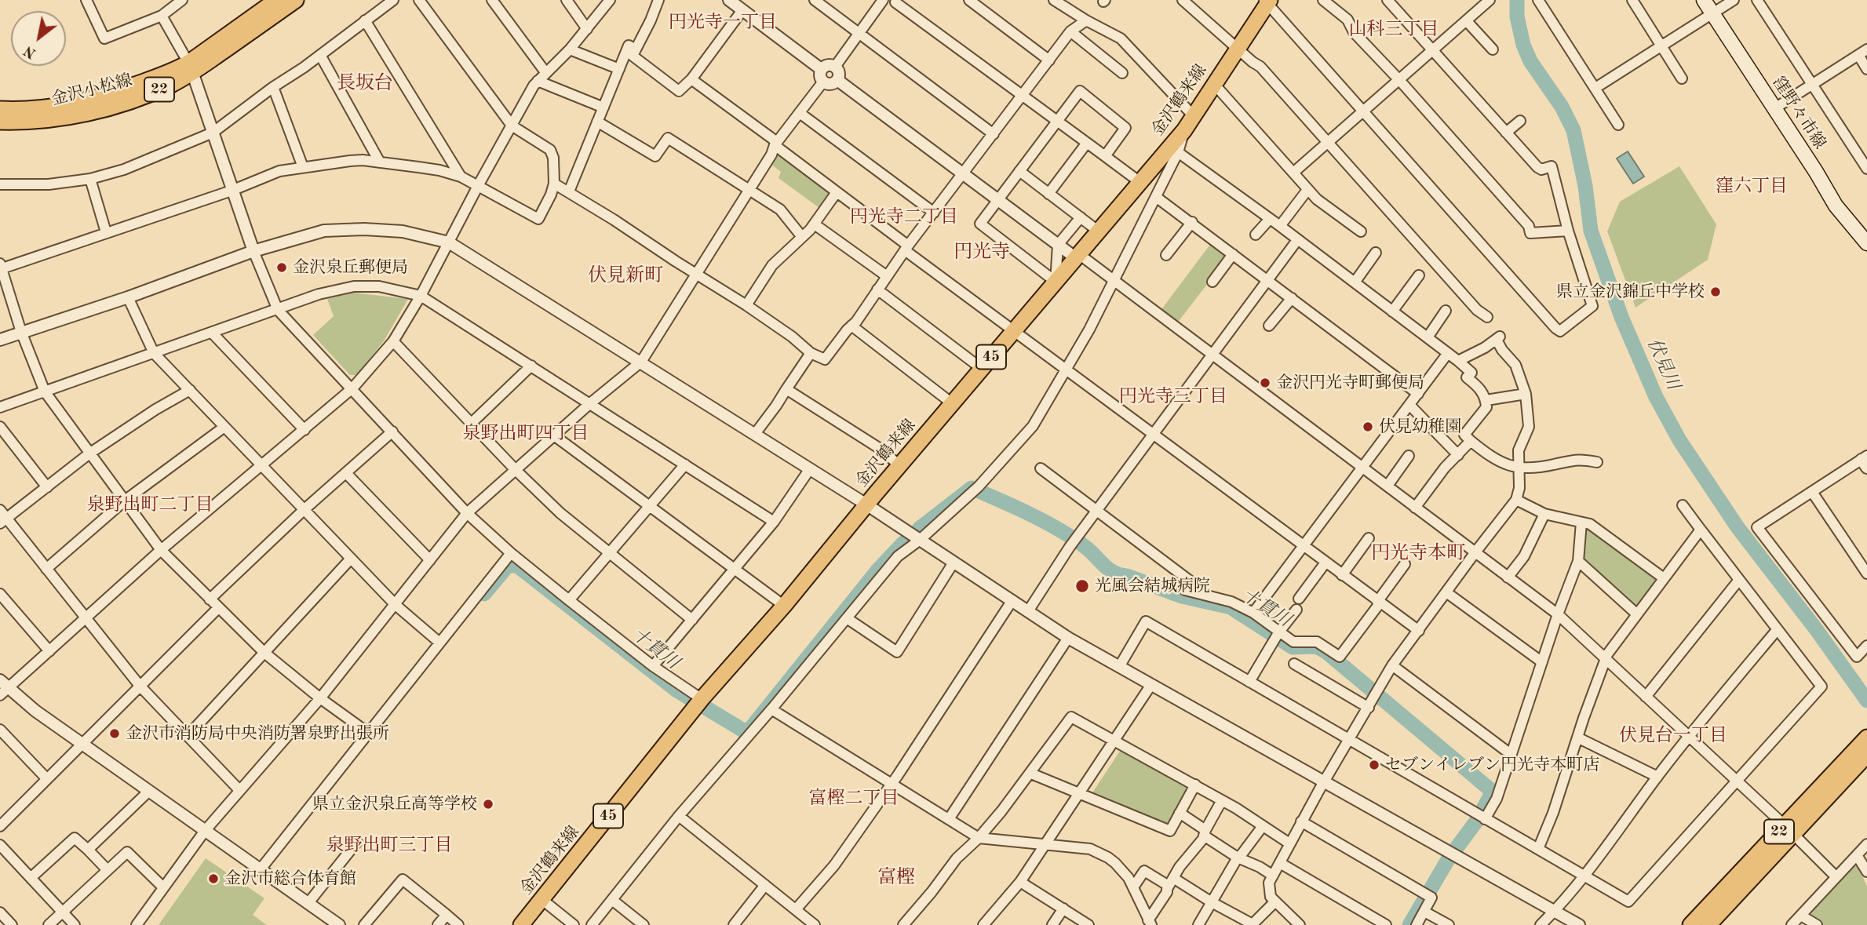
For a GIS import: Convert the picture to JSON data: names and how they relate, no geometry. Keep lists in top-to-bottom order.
{
  "streets": {
    "main road": [
      "22",
      "金沢小松線",
      "金沢鶴来線",
      "窪野々市線",
      "45"
    ]
  },
  "districts": [
    "円光寺一丁目",
    "山科三丁目",
    "長坂台",
    "窪六丁目",
    "円光寺二丁目",
    "円光寺",
    "伏見新町",
    "円光寺三丁目",
    "泉野出町四丁目",
    "泉野出町二丁目",
    "円光寺本町",
    "伏見台一丁目",
    "富樫二丁目",
    "泉野出町三丁目",
    "富樫"
  ],
  "water": ["伏見川", "十貫川"],
  "places": [
    "金沢泉丘郵便局",
    "県立金沢錦丘中学校",
    "金沢円光寺町郵便局",
    "伏見幼稚園",
    "光風会結城病院",
    "金沢市消防局中央消防署泉野出張所",
    "セブンイレブン円光寺本町店",
    "県立金沢泉丘高等学校",
    "金沢市総合体育館"
  ],
  "north": "bottom left"
}
